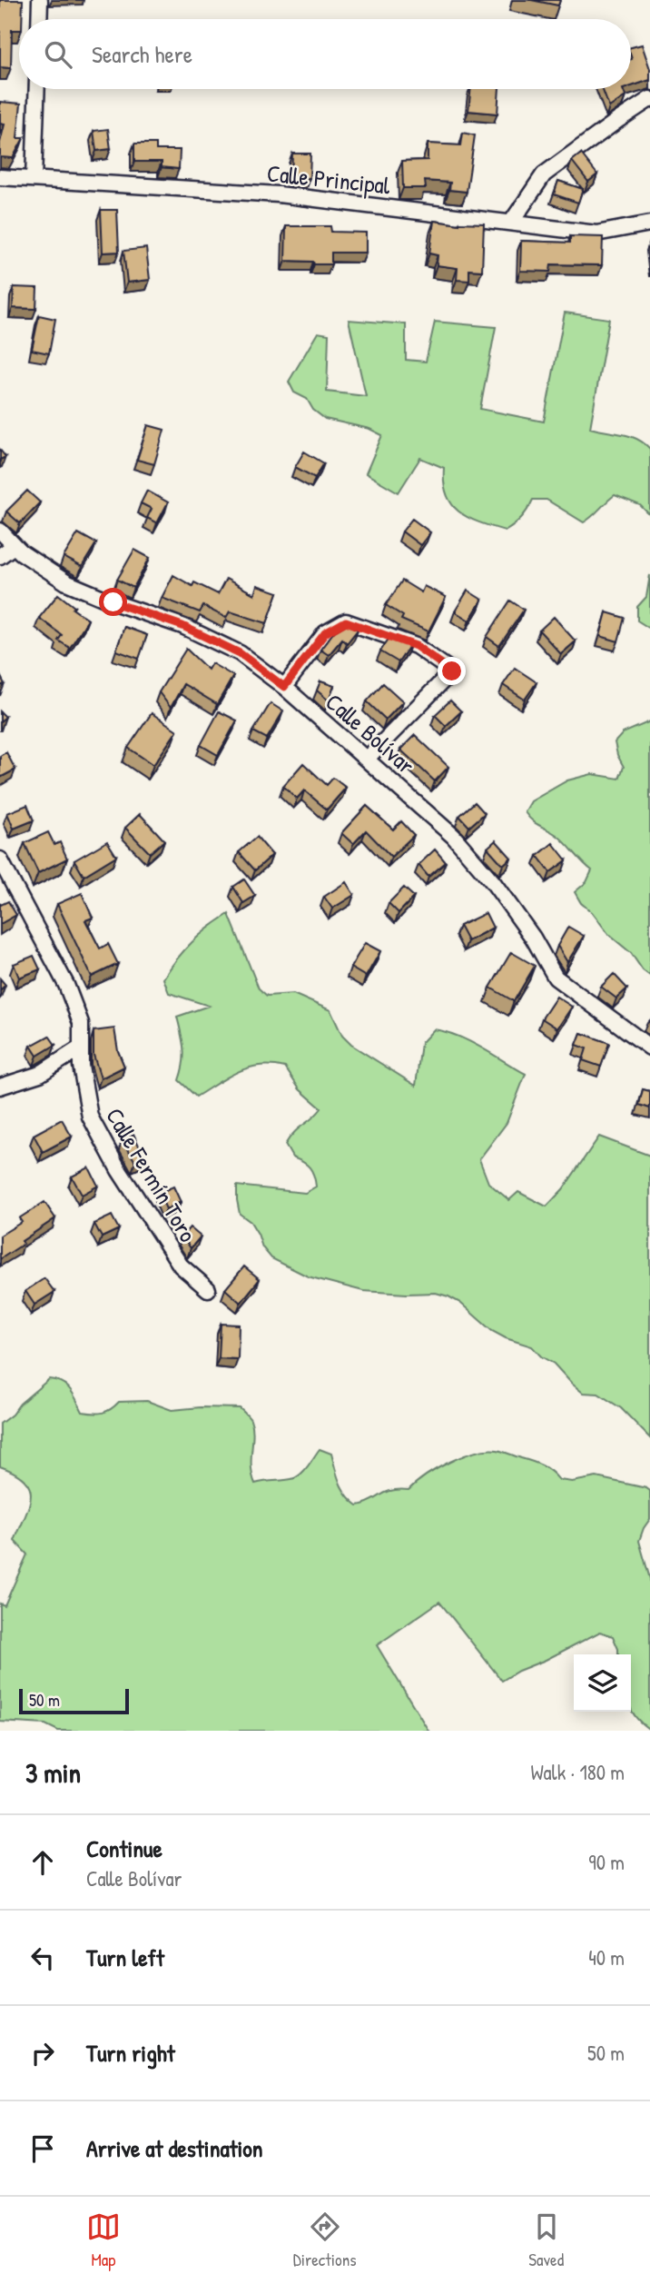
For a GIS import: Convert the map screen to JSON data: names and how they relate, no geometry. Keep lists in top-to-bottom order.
{
  "streets": {
    "street": ["Calle Principal", "Calle Bolívar", "Calle Fermín Toro"]
  },
  "scale_bar": "50 m",
  "page": {
    "search": "Search here",
    "scale": "50 m",
    "heading": ["3 min", "Walk · 180 m"],
    "list": [
      ["Continue", "Calle Bolívar", "90 m"],
      ["Turn left", "40 m"],
      ["Turn right", "50 m"],
      "Arrive at destination"
    ],
    "nav": ["Map", "Directions", "Saved"]
  }
}
